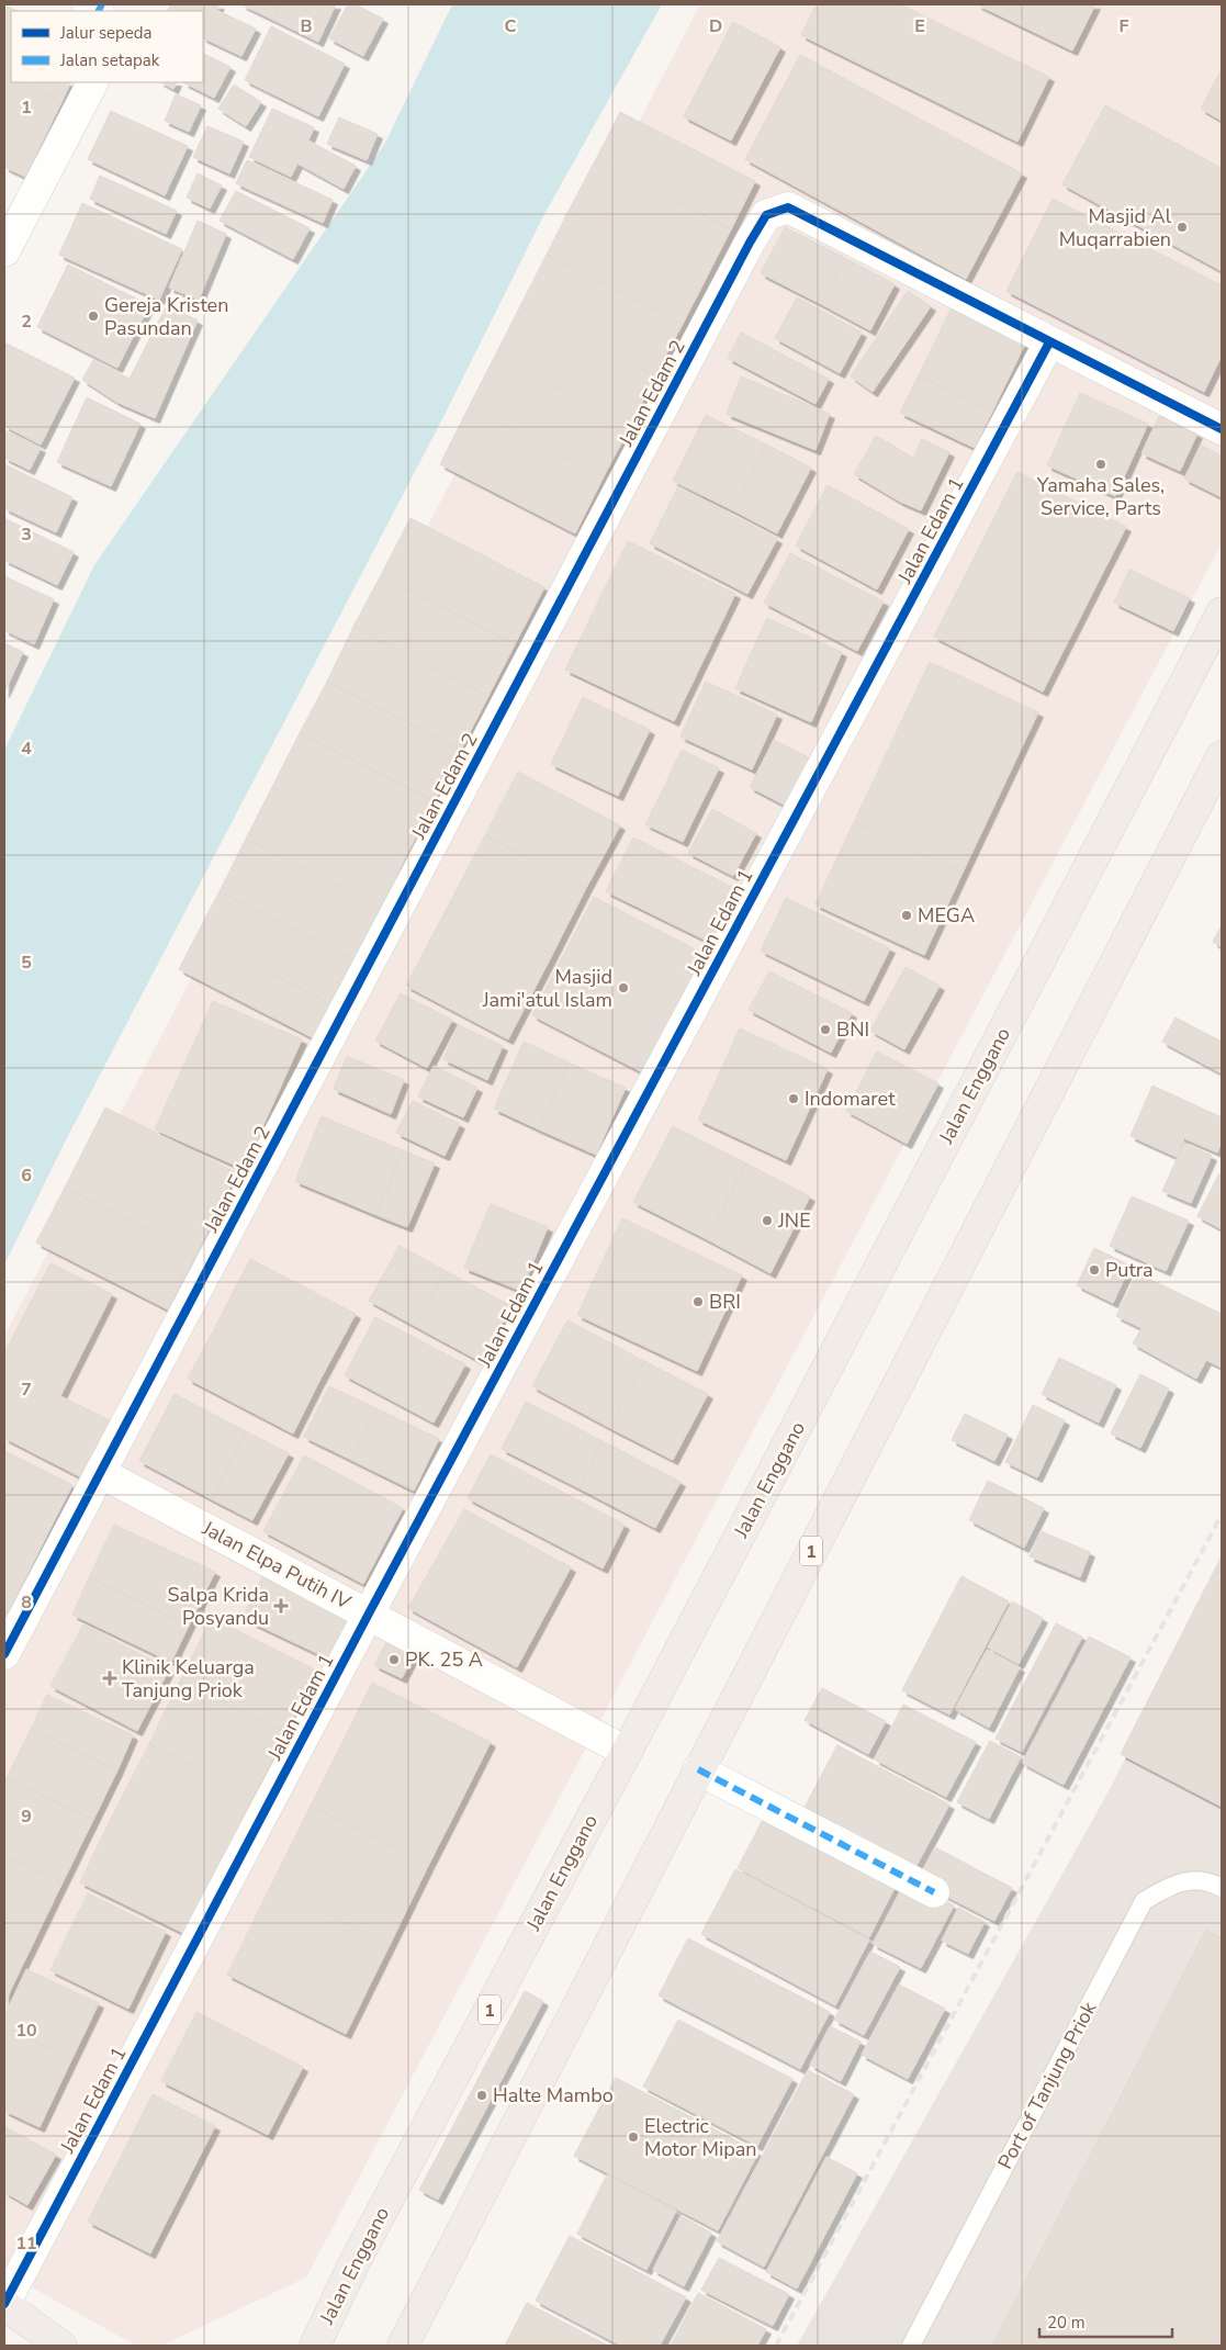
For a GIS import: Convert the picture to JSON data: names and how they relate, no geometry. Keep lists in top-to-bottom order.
{
  "streets": {
    "highway": ["Jalan Enggano", "1"],
    "street": ["Jalan Edam 2", "Jalan Edam 1", "Jalan Elpa Putih IV"],
    "lane": ["Port of Tanjung Priok"]
  },
  "crossings": [
    ["Jalan Edam 2", "Jalan Edam 1"],
    ["Jalan Edam 2", "Jalan Elpa Putih IV"],
    ["Jalan Edam 1", "Jalan Elpa Putih IV"],
    ["Jalan Enggano", "Jalan Elpa Putih IV"]
  ],
  "places": {
    "other": [
      "Masjid Al Muqarrabien",
      "Gereja Kristen Pasundan",
      "Yamaha Sales, Service, Parts",
      "MEGA",
      "Masjid Jami'atul Islam",
      "BNI",
      "Indomaret",
      "JNE",
      "Putra",
      "BRI",
      "PK. 25 A",
      "Halte Mambo",
      "Electric Motor Mipan"
    ],
    "health": ["Salpa Krida Posyandu", "Klinik Keluarga Tanjung Priok"]
  },
  "legend": ["Jalur sepeda", "Jalan setapak"],
  "scale_bar": "20 m",
  "grid": {
    "columns": [
      "B",
      "C",
      "D",
      "E",
      "F"
    ],
    "rows": [
      "1",
      "2",
      "3",
      "4",
      "5",
      "6",
      "7",
      "8",
      "9",
      "10",
      "11"
    ]
  }
}
